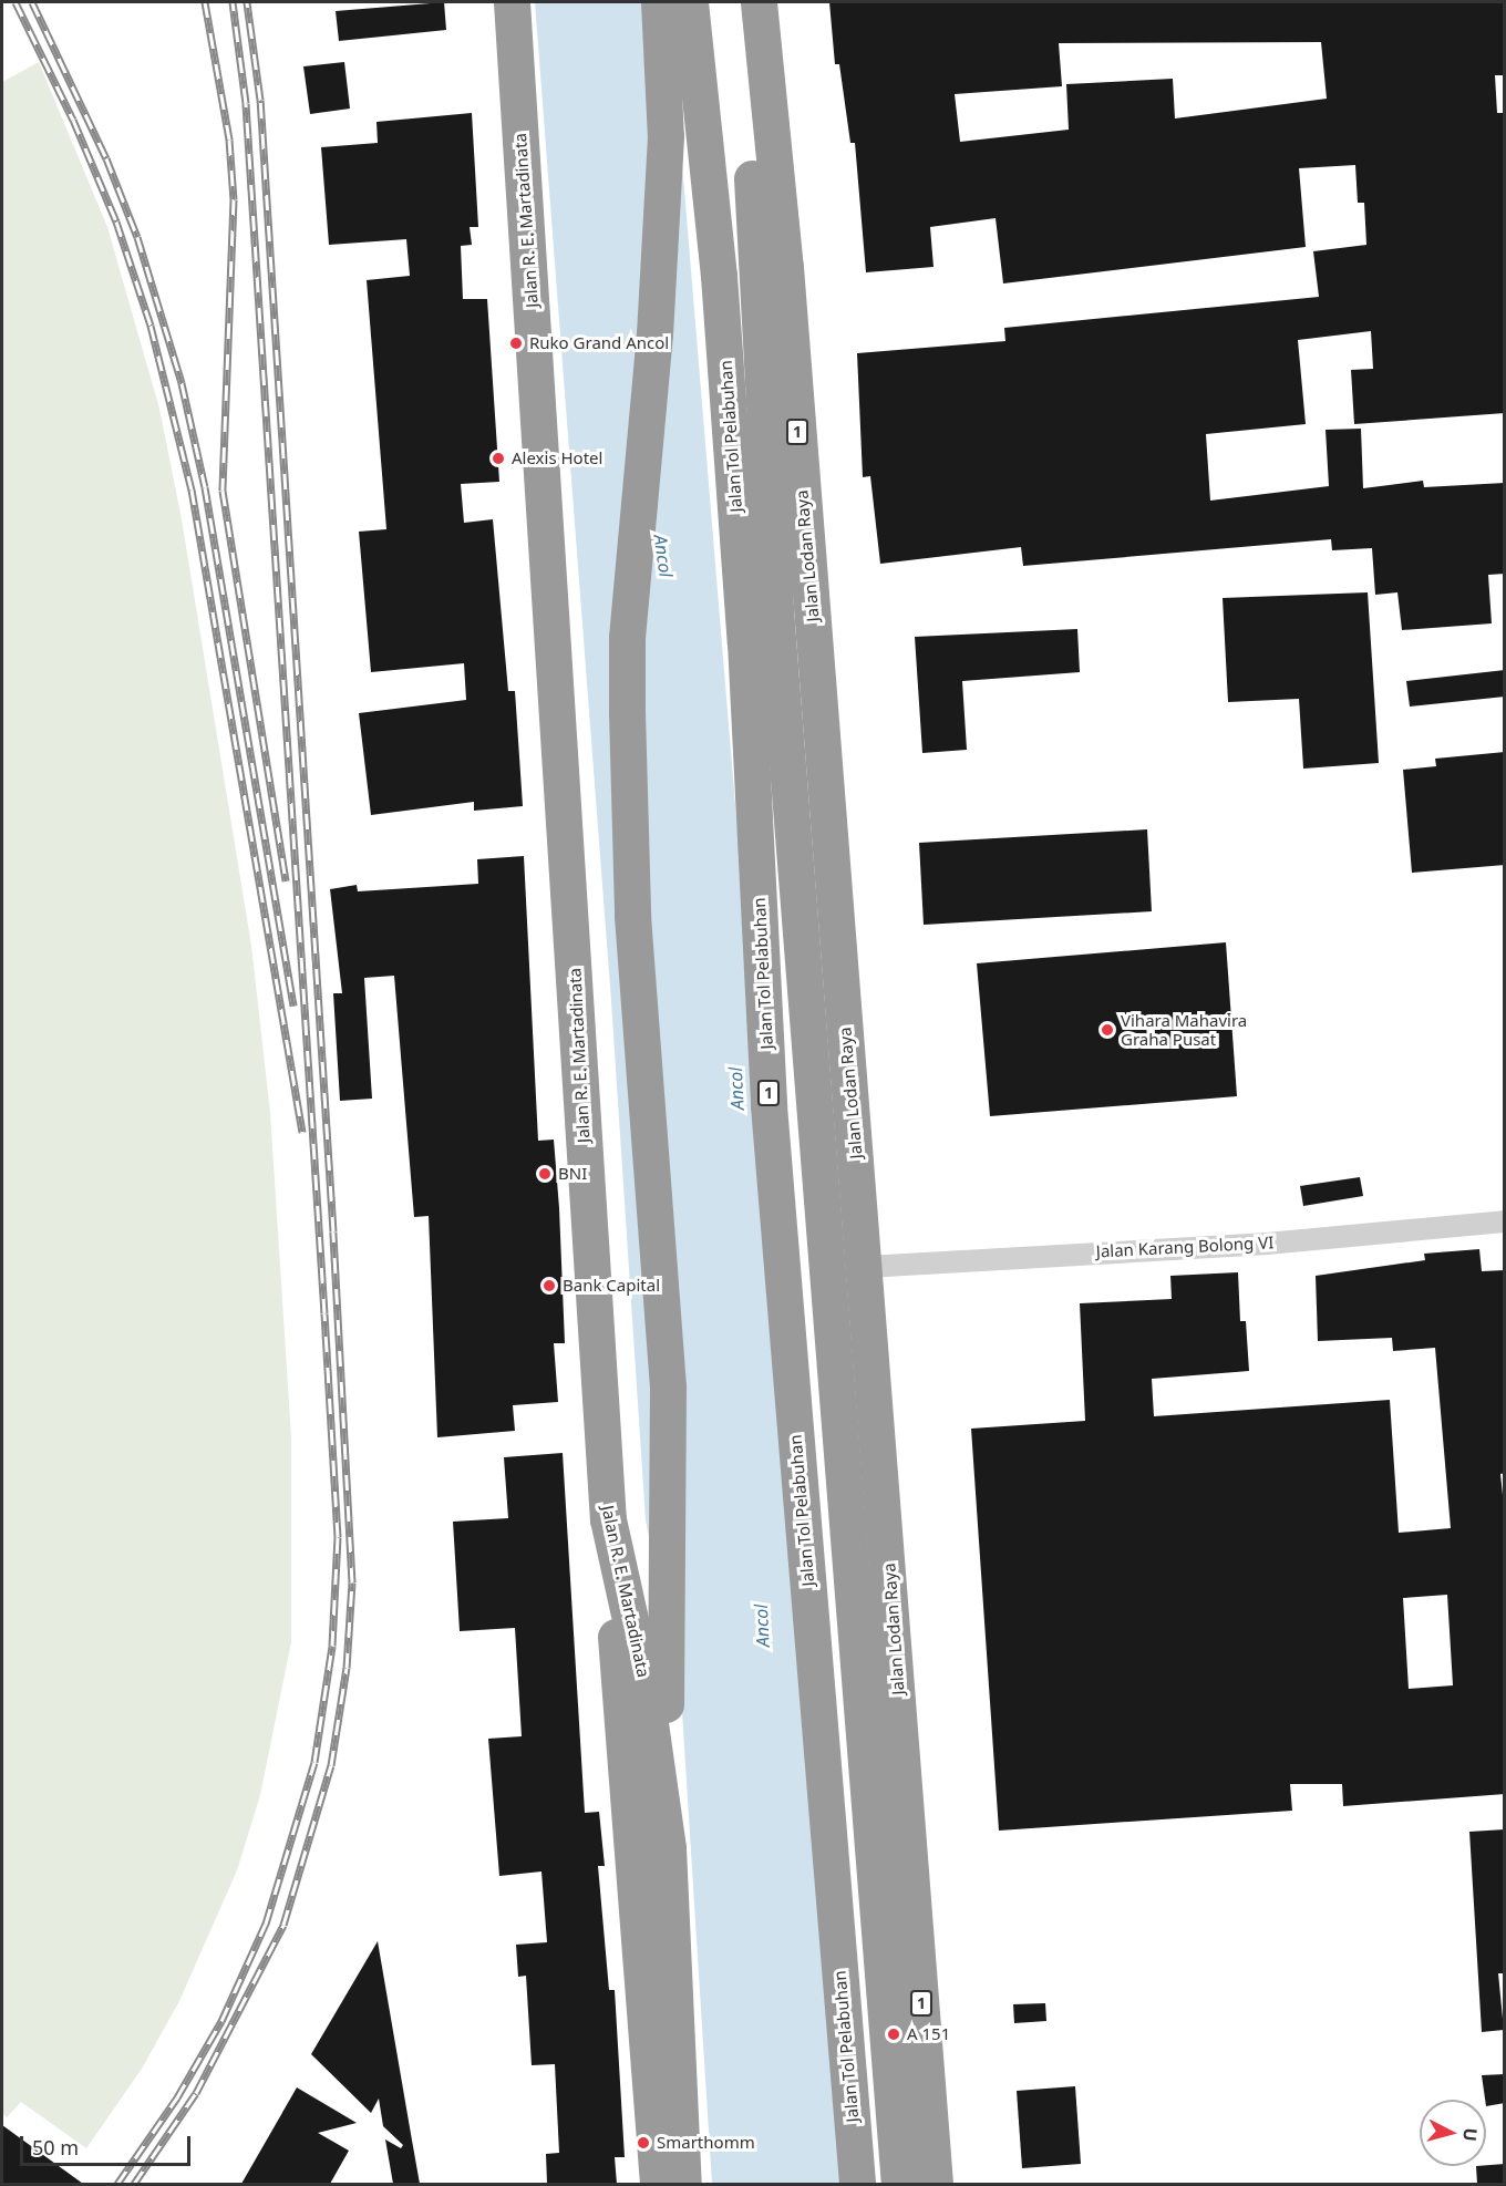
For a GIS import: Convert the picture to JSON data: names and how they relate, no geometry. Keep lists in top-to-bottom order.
{
  "streets": {
    "highway": [
      "Jalan R. E. Martadinata",
      "1",
      "Jalan Tol Pelabuhan",
      "Jalan Lodan Raya"
    ],
    "street": ["Jalan Karang Bolong VI"]
  },
  "crossings": [
    ["Jalan Lodan Raya", "Jalan Karang Bolong VI"]
  ],
  "water": ["Ancol"],
  "places": [
    "Ruko Grand Ancol",
    "Alexis Hotel",
    "Vihara Mahavira Graha Pusat",
    "BNI",
    "Bank Capital",
    "A 151",
    "Smarthomm"
  ],
  "scale_bar": "50 m",
  "north": "right"
}
